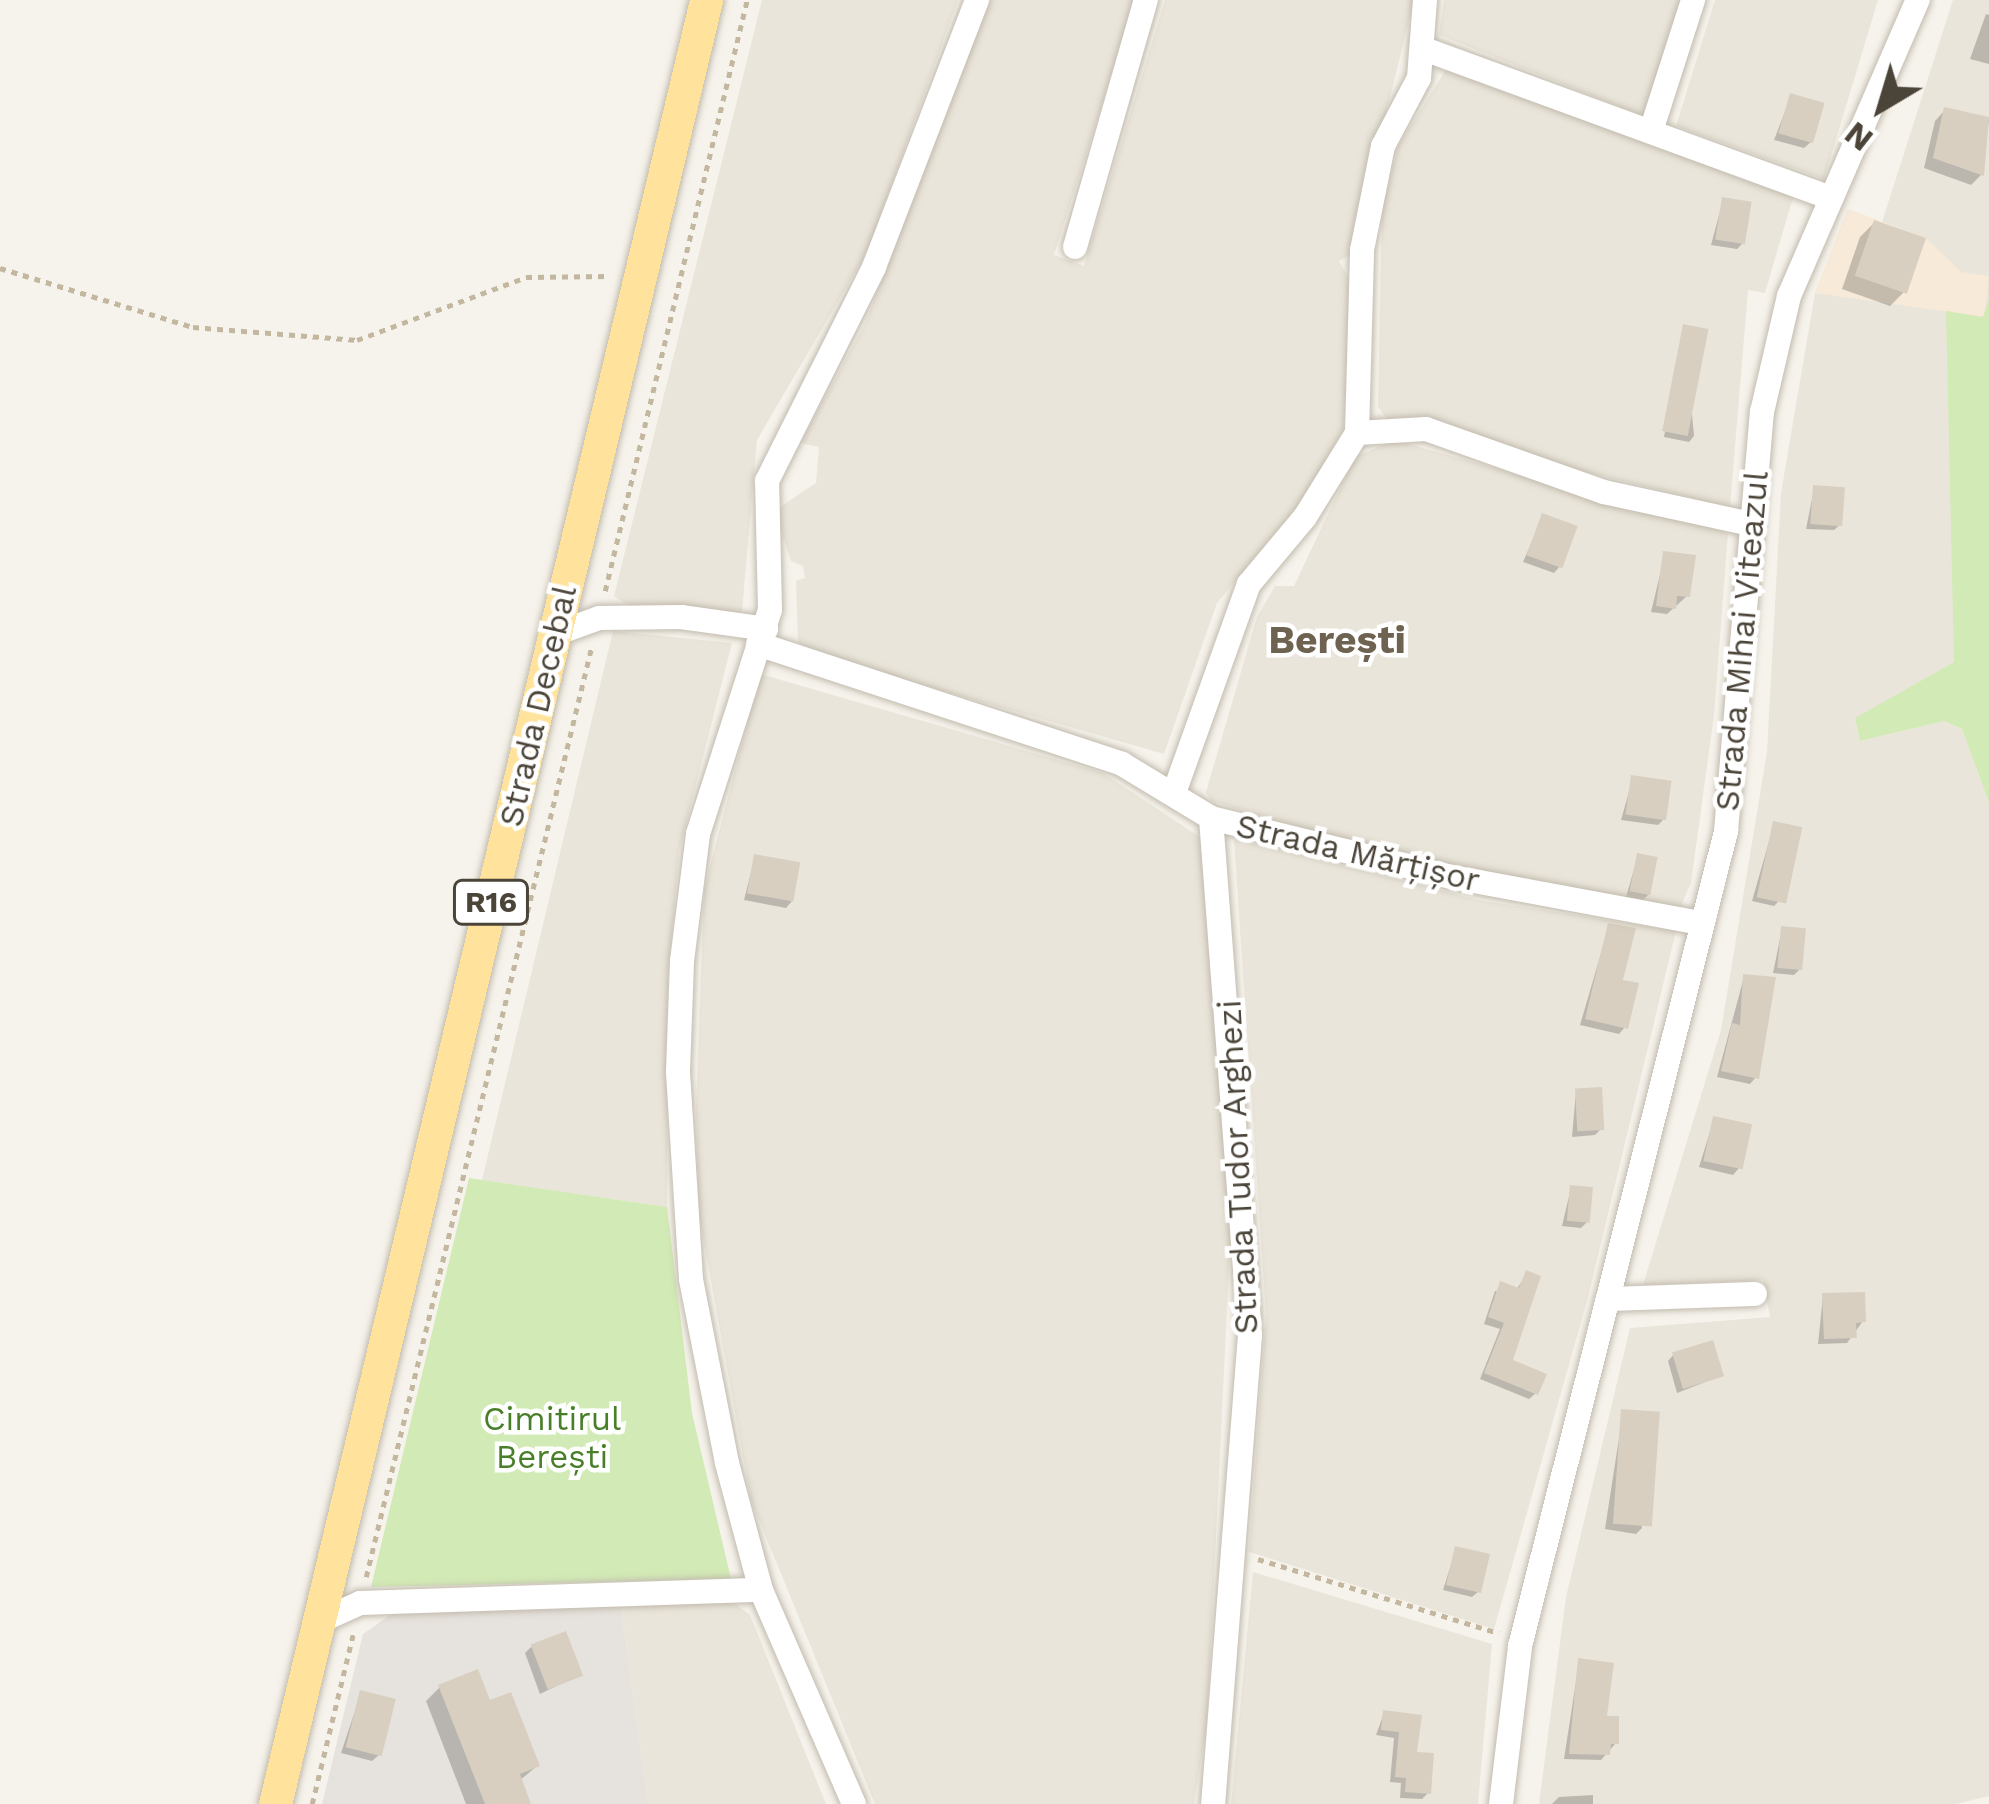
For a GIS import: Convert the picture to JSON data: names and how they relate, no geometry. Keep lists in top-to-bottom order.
{
  "streets": {
    "main road": ["Strada Decebal", "R16"],
    "street": ["Strada Mihai Viteazul", "Strada Mărțișor", "Strada Tudor Arghezi"]
  },
  "crossings": [
    ["Strada Mihai Viteazul", "Strada Mărțișor"],
    ["Strada Decebal", "Strada Mărțișor"],
    ["Strada Mărțișor", "Strada Tudor Arghezi"]
  ],
  "districts": ["Berești"],
  "parks": ["Cimitirul Berești"],
  "north": "bottom left"
}
